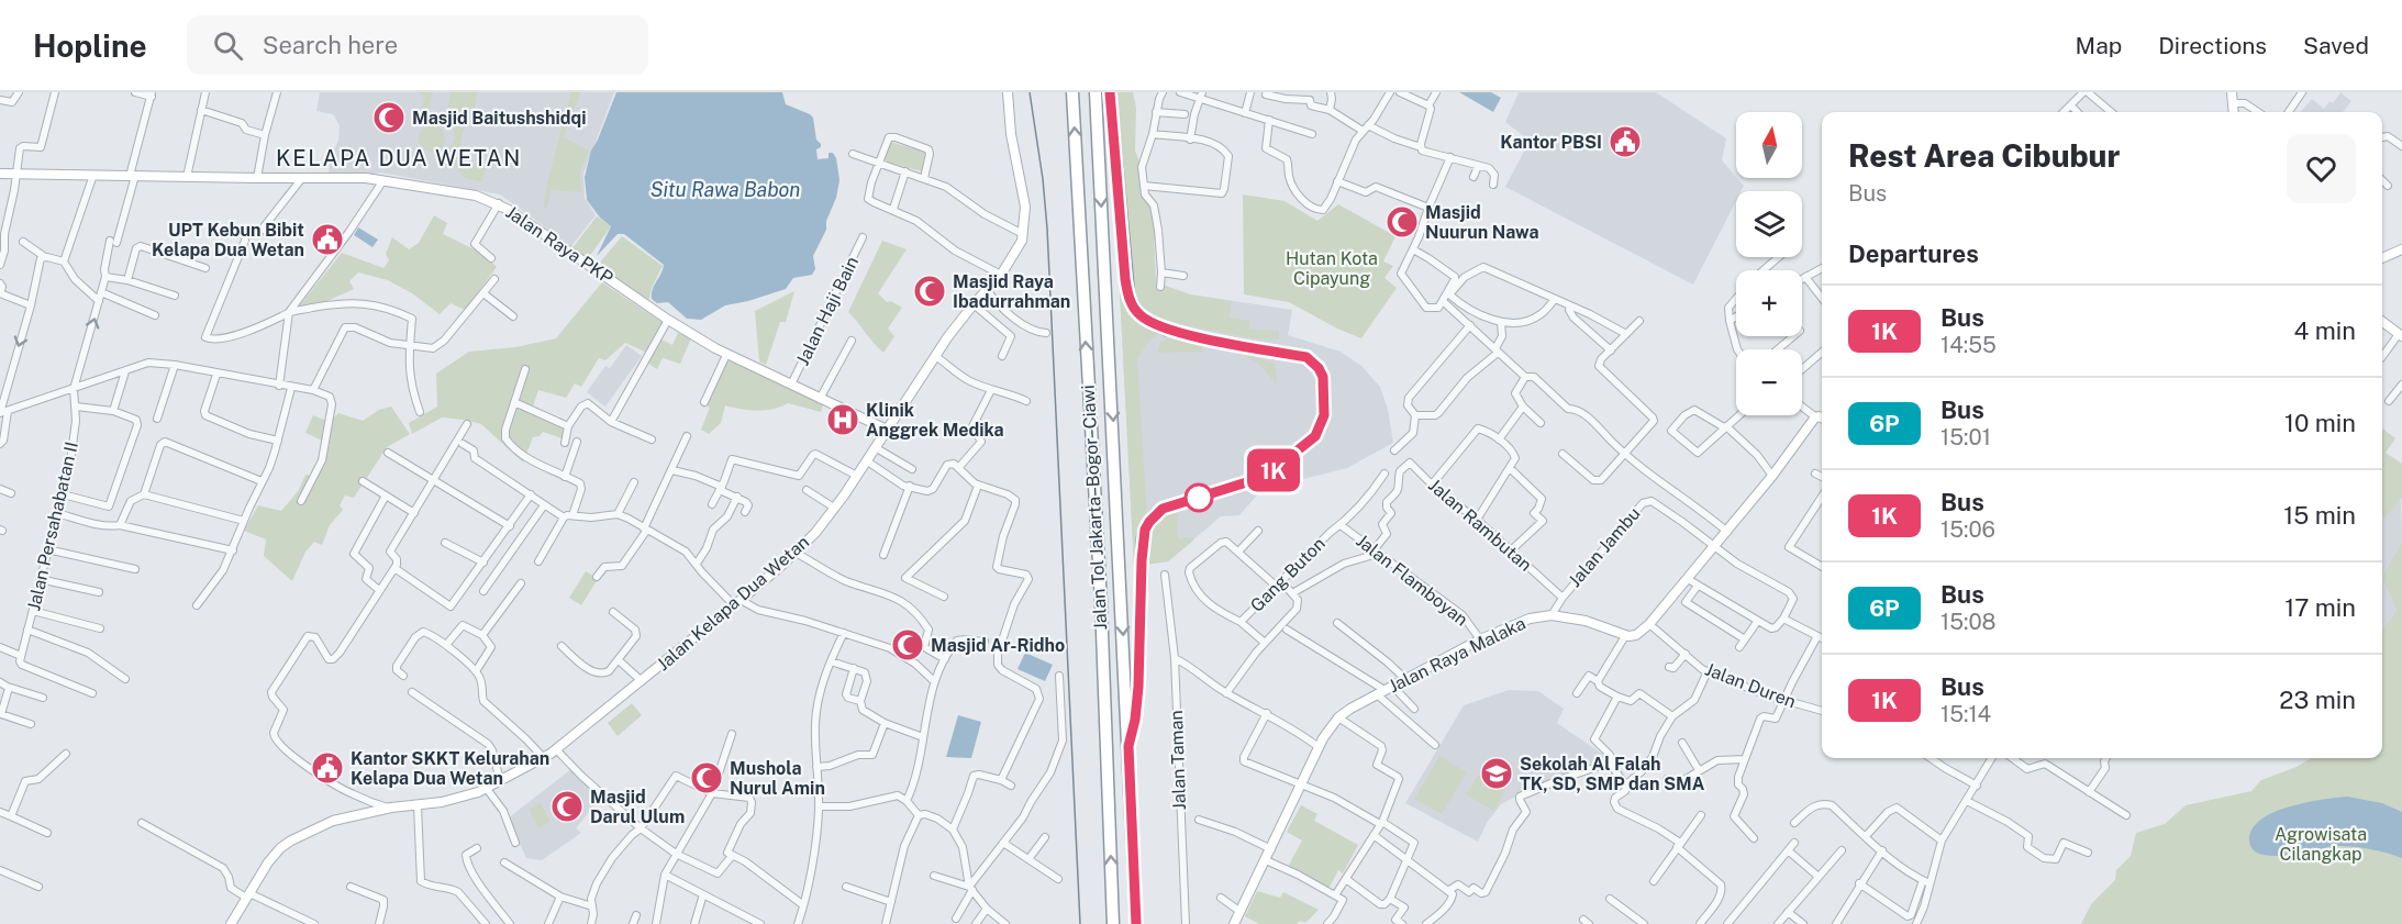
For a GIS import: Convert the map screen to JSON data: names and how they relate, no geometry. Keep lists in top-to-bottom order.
{
  "streets": {
    "highway": ["Jalan Tol Jakarta–Bogor–Ciawi"],
    "street": [
      "Jalan Raya PKP",
      "Jalan Haji Bain",
      "Jalan Rambutan",
      "Jalan Persahabatan II",
      "Jalan Jambu",
      "Gang Buton",
      "Jalan Flamboyan",
      "Jalan Kelapa Dua Wetan",
      "Jalan Raya Malaka",
      "Jalan Duren",
      "Jalan Taman"
    ]
  },
  "crossings": [
    ["Jalan Raya PKP", "Jalan Haji Bain"],
    ["Jalan Raya PKP", "Jalan Kelapa Dua Wetan"],
    ["Jalan Rambutan", "Jalan Jambu"],
    ["Jalan Rambutan", "Jalan Flamboyan"],
    ["Gang Buton", "Jalan Flamboyan"],
    ["Jalan Flamboyan", "Jalan Raya Malaka"]
  ],
  "districts": ["KELAPA DUA WETAN"],
  "water": ["Situ Rawa Babon"],
  "parks": ["Hutan Kota Cipayung", "Agrowisata Cilangkap"],
  "places": {
    "mosque": [
      "Masjid Baitushshidqi",
      "Masjid Nuurun Nawa",
      "Masjid Raya Ibadurrahman",
      "Masjid Ar-Ridho",
      "Mushola Nurul Amin",
      "Masjid Darul Ulum"
    ],
    "public building": ["Kantor PBSI", "UPT Kebun Bibit Kelapa Dua Wetan", "Kantor SKKT Kelurahan Kelapa Dua Wetan"],
    "hospital": ["Klinik Anggrek Medika"],
    "school or university": ["Sekolah Al Falah TK, SD, SMP dan SMA"]
  },
  "lines": ["bus line 1K"],
  "north": "top",
  "page": {
    "header": "Hopline",
    "search": "Search here",
    "nav": ["Map", "Directions", "Saved"],
    "on_map": "1K",
    "map_buttons": ["+", "−"],
    "heading": [
      ["Rest Area Cibubur", "Bus"],
      "Departures"
    ],
    "list": [
      {
        "mark": "1K",
        "name": "Bus",
        "note": "14:55",
        "value": "4 min"
      },
      {
        "mark": "6P",
        "name": "Bus",
        "note": "15:01",
        "value": "10 min"
      },
      {
        "mark": "1K",
        "name": "Bus",
        "note": "15:06",
        "value": "15 min"
      },
      {
        "mark": "6P",
        "name": "Bus",
        "note": "15:08",
        "value": "17 min"
      },
      {
        "mark": "1K",
        "name": "Bus",
        "note": "15:14",
        "value": "23 min"
      }
    ]
  }
}
